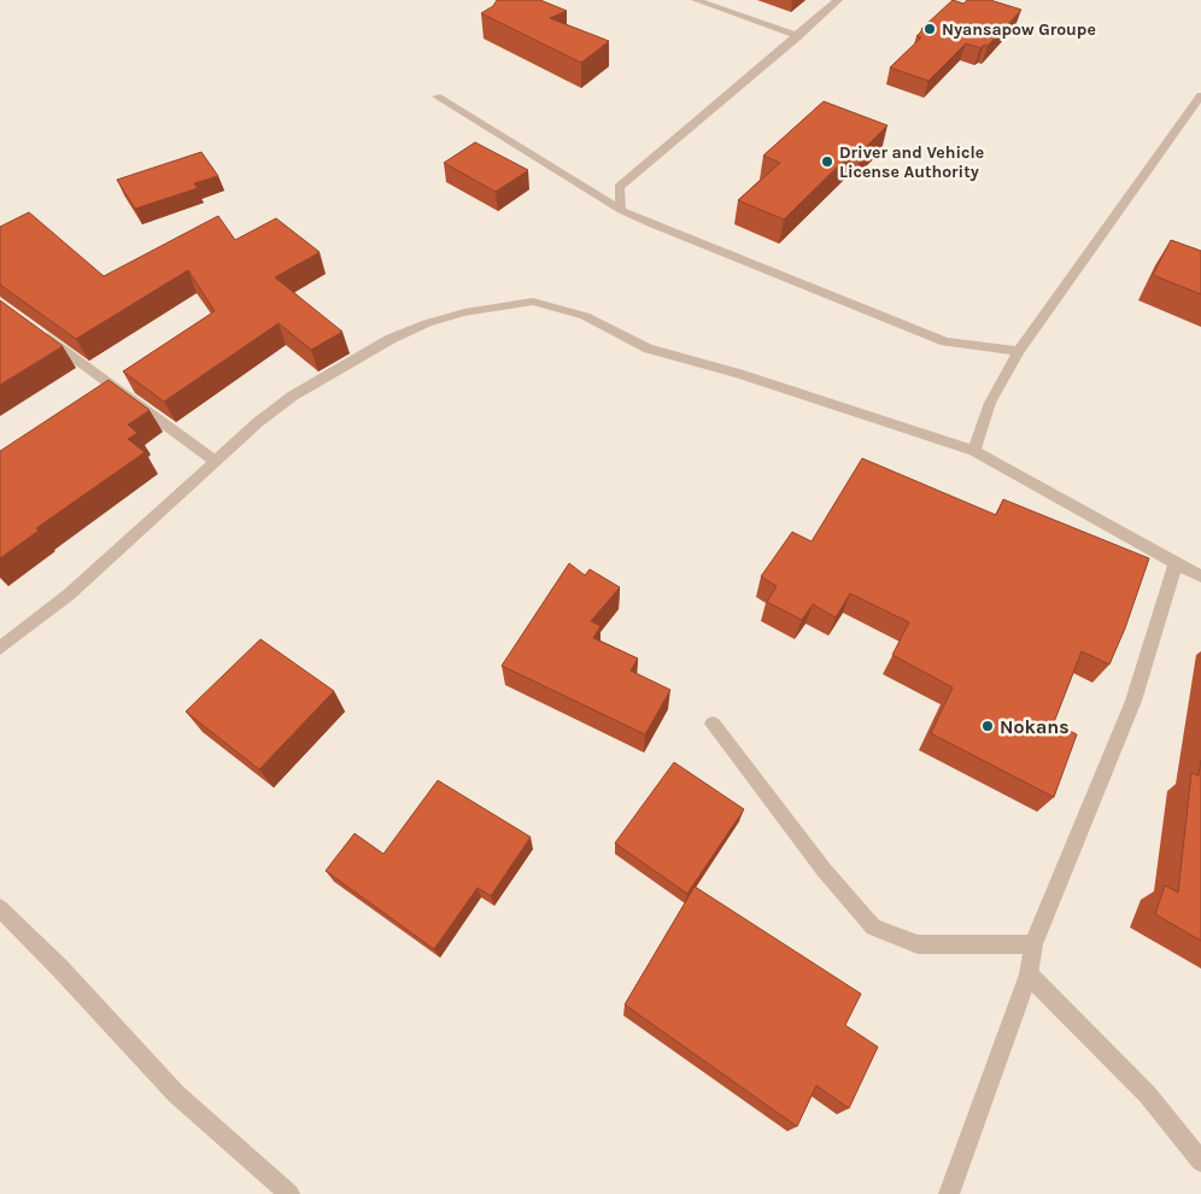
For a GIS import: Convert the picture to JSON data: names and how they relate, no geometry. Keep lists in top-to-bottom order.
{
  "places": ["Nyansapow Groupe", "Driver and Vehicle License Authority", "Nokans"]
}
